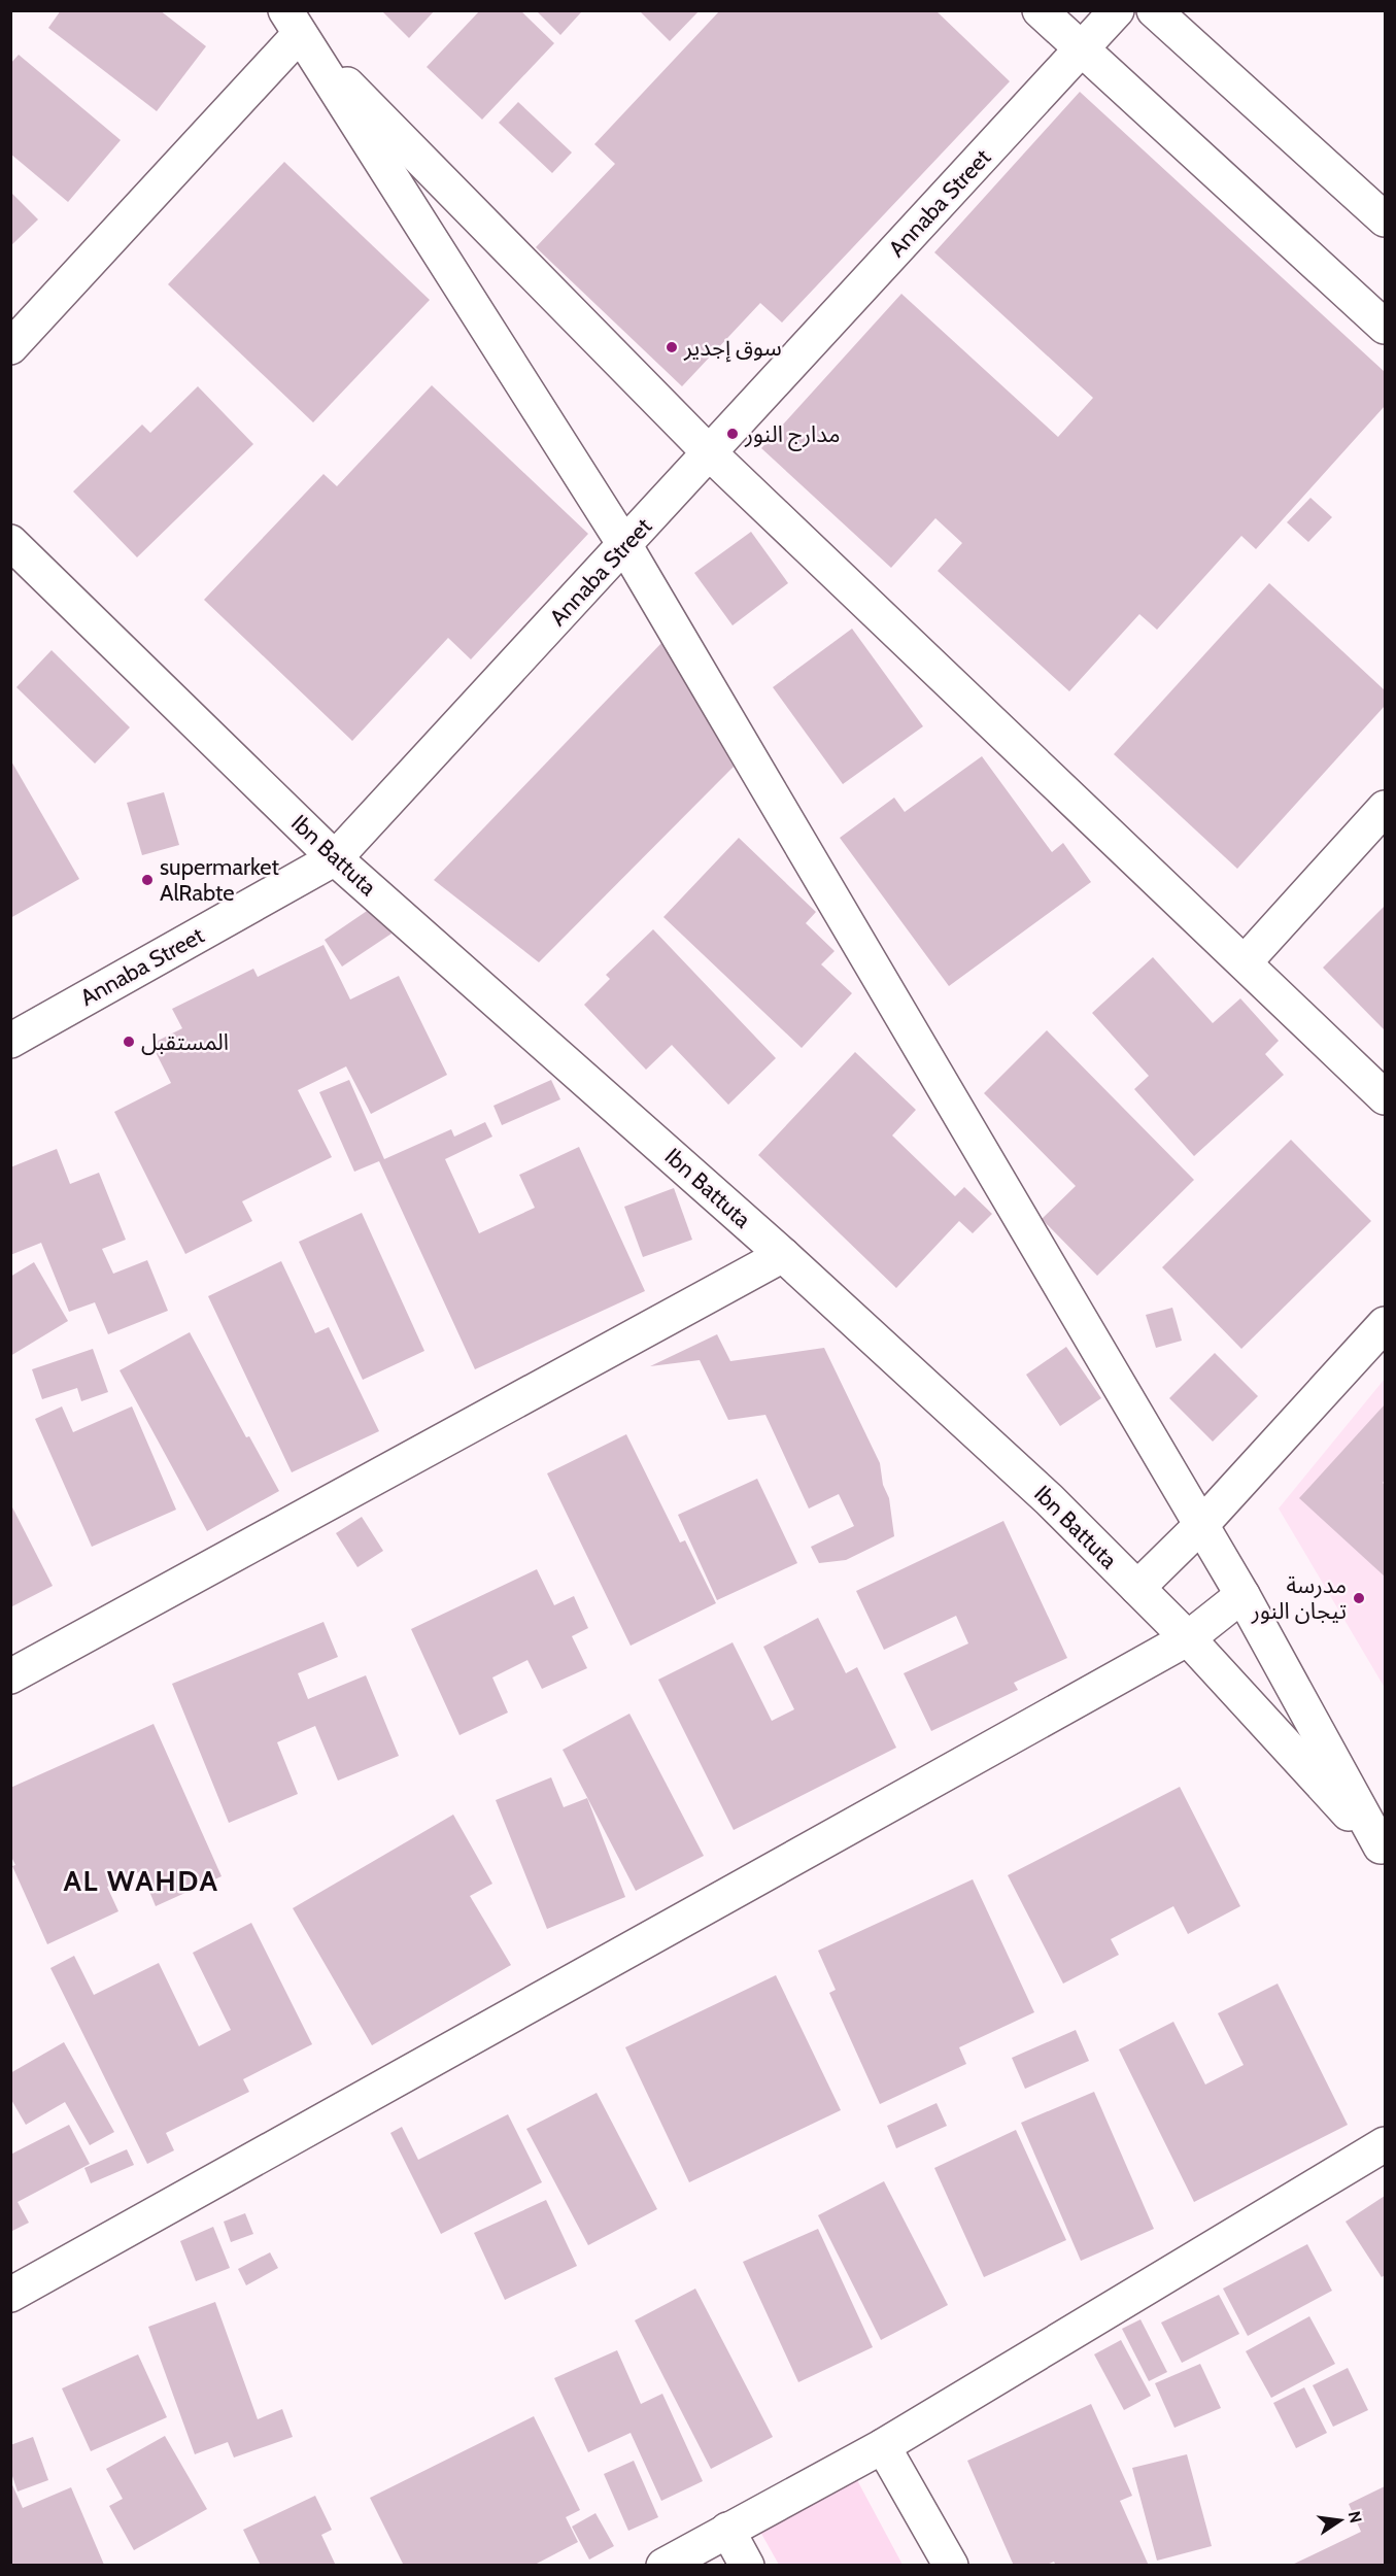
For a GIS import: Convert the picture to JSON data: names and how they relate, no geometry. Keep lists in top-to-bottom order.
{
  "streets": {
    "street": ["Annaba Street", "Ibn Battuta"]
  },
  "crossings": [
    ["Annaba Street", "Ibn Battuta"]
  ],
  "districts": ["AL WAHDA"],
  "places": [
    "سوق إجدير",
    "مدارج النور",
    "supermarket AlRabte",
    "المستقبل",
    "مدرسة تيجان النور"
  ],
  "north": "right"
}
